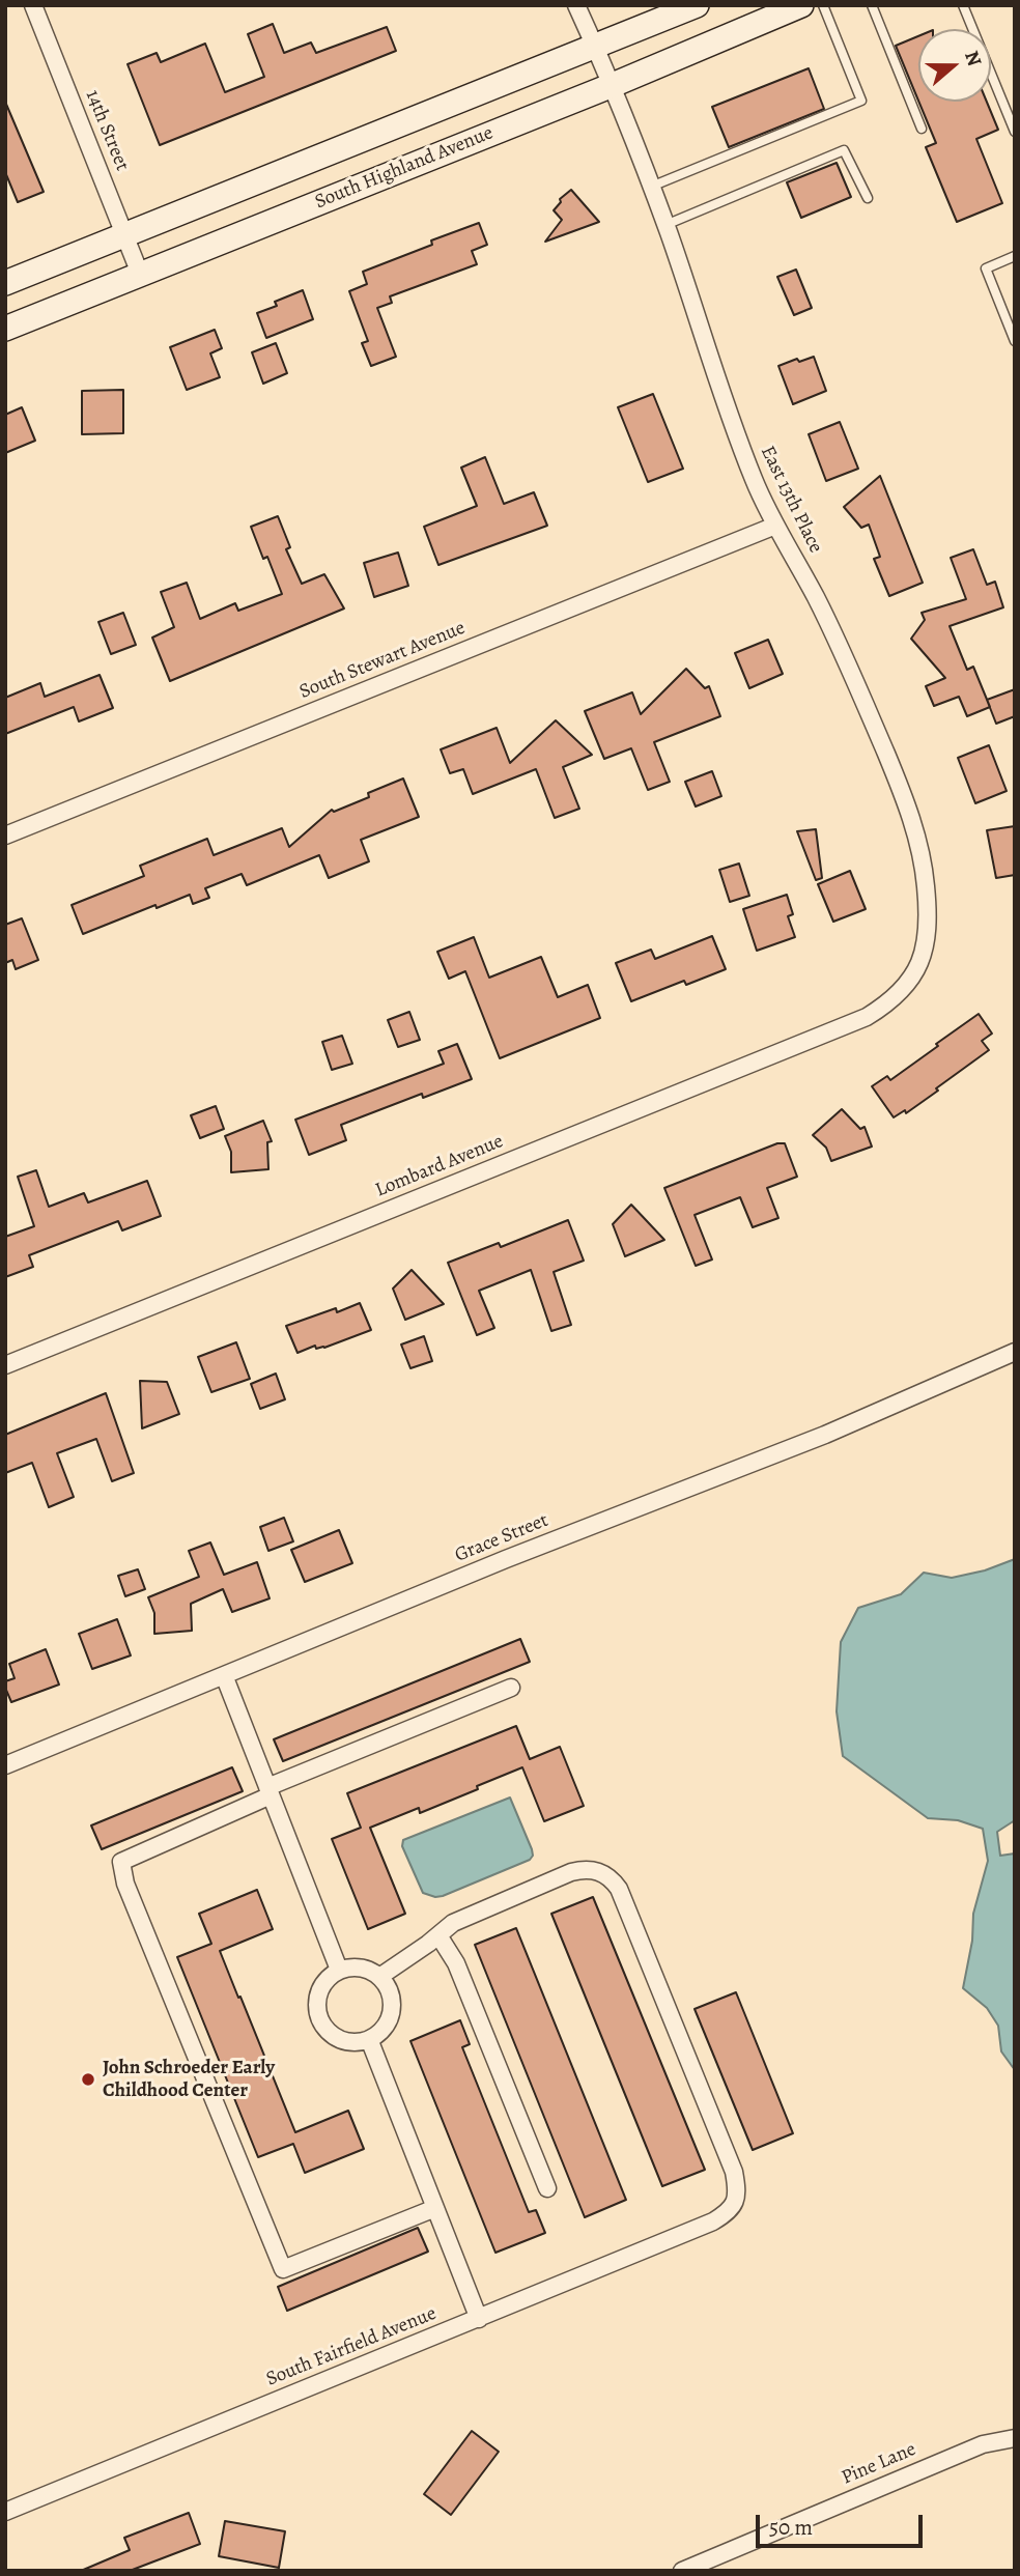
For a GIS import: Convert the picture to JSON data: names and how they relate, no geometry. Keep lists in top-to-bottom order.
{
  "streets": {
    "main road": ["South Highland Avenue"],
    "street": [
      "14th Street",
      "East 13th Place",
      "South Stewart Avenue",
      "Lombard Avenue",
      "Grace Street",
      "South Fairfield Avenue",
      "Pine Lane"
    ]
  },
  "crossings": [
    ["14th Street", "South Highland Avenue"],
    ["South Highland Avenue", "East 13th Place"],
    ["East 13th Place", "South Stewart Avenue"],
    ["East 13th Place", "Lombard Avenue"]
  ],
  "places": ["John Schroeder Early Childhood Center"],
  "scale_bar": "50 m",
  "north": "right"
}
